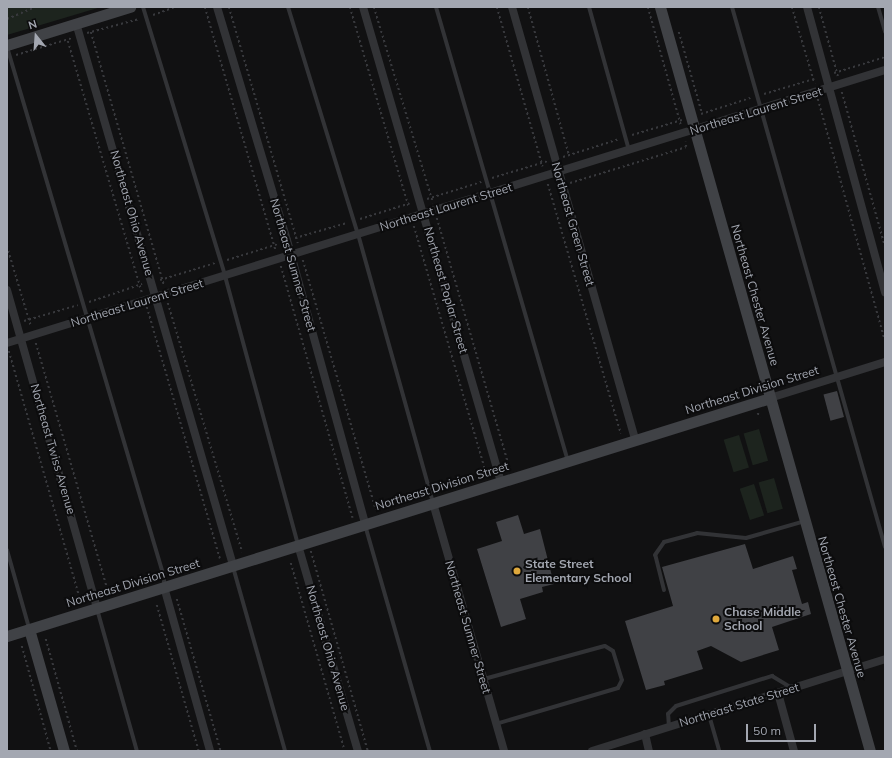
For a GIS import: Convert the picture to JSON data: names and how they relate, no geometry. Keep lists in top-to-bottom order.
{
  "streets": {
    "street": [
      "Northeast Laurent Street",
      "Northeast Ohio Avenue",
      "Northeast Green Street",
      "Northeast Sumner Street",
      "Northeast Poplar Street",
      "Northeast Chester Avenue",
      "Northeast Division Street",
      "Northeast Twiss Avenue",
      "Northeast State Street"
    ]
  },
  "crossings": [
    ["Northeast Laurent Street", "Northeast Ohio Avenue"],
    ["Northeast Laurent Street", "Northeast Green Street"],
    ["Northeast Laurent Street", "Northeast Sumner Street"],
    ["Northeast Laurent Street", "Northeast Poplar Street"],
    ["Northeast Laurent Street", "Northeast Chester Avenue"],
    ["Northeast Laurent Street", "Northeast Twiss Avenue"],
    ["Northeast Ohio Avenue", "Northeast Division Street"],
    ["Northeast Green Street", "Northeast Division Street"],
    ["Northeast Sumner Street", "Northeast Division Street"],
    ["Northeast Poplar Street", "Northeast Division Street"],
    ["Northeast Chester Avenue", "Northeast Division Street"],
    ["Northeast Chester Avenue", "Northeast State Street"],
    ["Northeast Division Street", "Northeast Twiss Avenue"]
  ],
  "places": ["State Street Elementary School", "Chase Middle School"],
  "scale_bar": "50 m",
  "north": "top"
}
